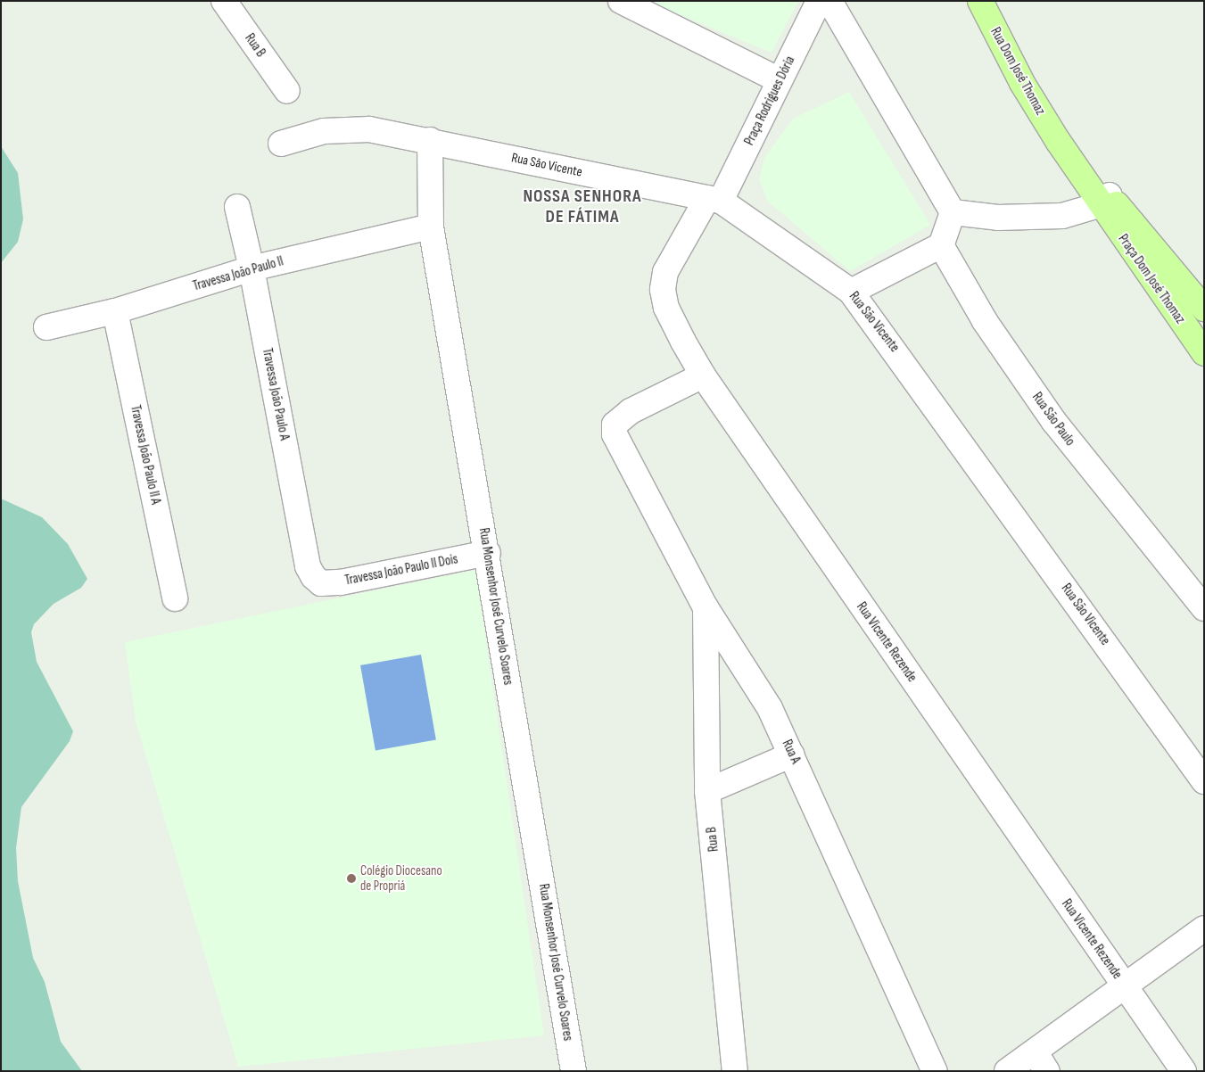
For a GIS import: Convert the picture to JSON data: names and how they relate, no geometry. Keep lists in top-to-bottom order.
{
  "streets": {
    "main road": ["Rua Dom José Thomaz", "Praça Dom José Thomaz"],
    "street": [
      "Rua B",
      "Praça Rodrigues Dória",
      "Rua São Vicente",
      "Travessa João Paulo II",
      "Travessa João Paulo A",
      "Rua São Paulo",
      "Travessa João Paulo II A",
      "Travessa João Paulo II Dois",
      "Rua Monsenhor José Curvelo Soares",
      "Rua Vicente Rezende",
      "Rua A"
    ]
  },
  "crossings": [
    ["Rua B", "Rua A"],
    ["Rua Dom José Thomaz", "Praça Dom José Thomaz"],
    ["Praça Rodrigues Dória", "Rua São Vicente"],
    ["Praça Rodrigues Dória", "Rua Vicente Rezende"],
    ["Rua São Vicente", "Rua Monsenhor José Curvelo Soares"],
    ["Rua São Vicente", "Rua Vicente Rezende"],
    ["Travessa João Paulo II", "Travessa João Paulo A"],
    ["Travessa João Paulo II", "Travessa João Paulo II A"],
    ["Travessa João Paulo II", "Rua Monsenhor José Curvelo Soares"],
    ["Travessa João Paulo A", "Travessa João Paulo II Dois"],
    ["Travessa João Paulo II Dois", "Rua Monsenhor José Curvelo Soares"],
    ["Rua Vicente Rezende", "Rua A"]
  ],
  "districts": ["NOSSA SENHORA DE FÁTIMA"],
  "places": ["Colégio Diocesano de Propriá"]
}
